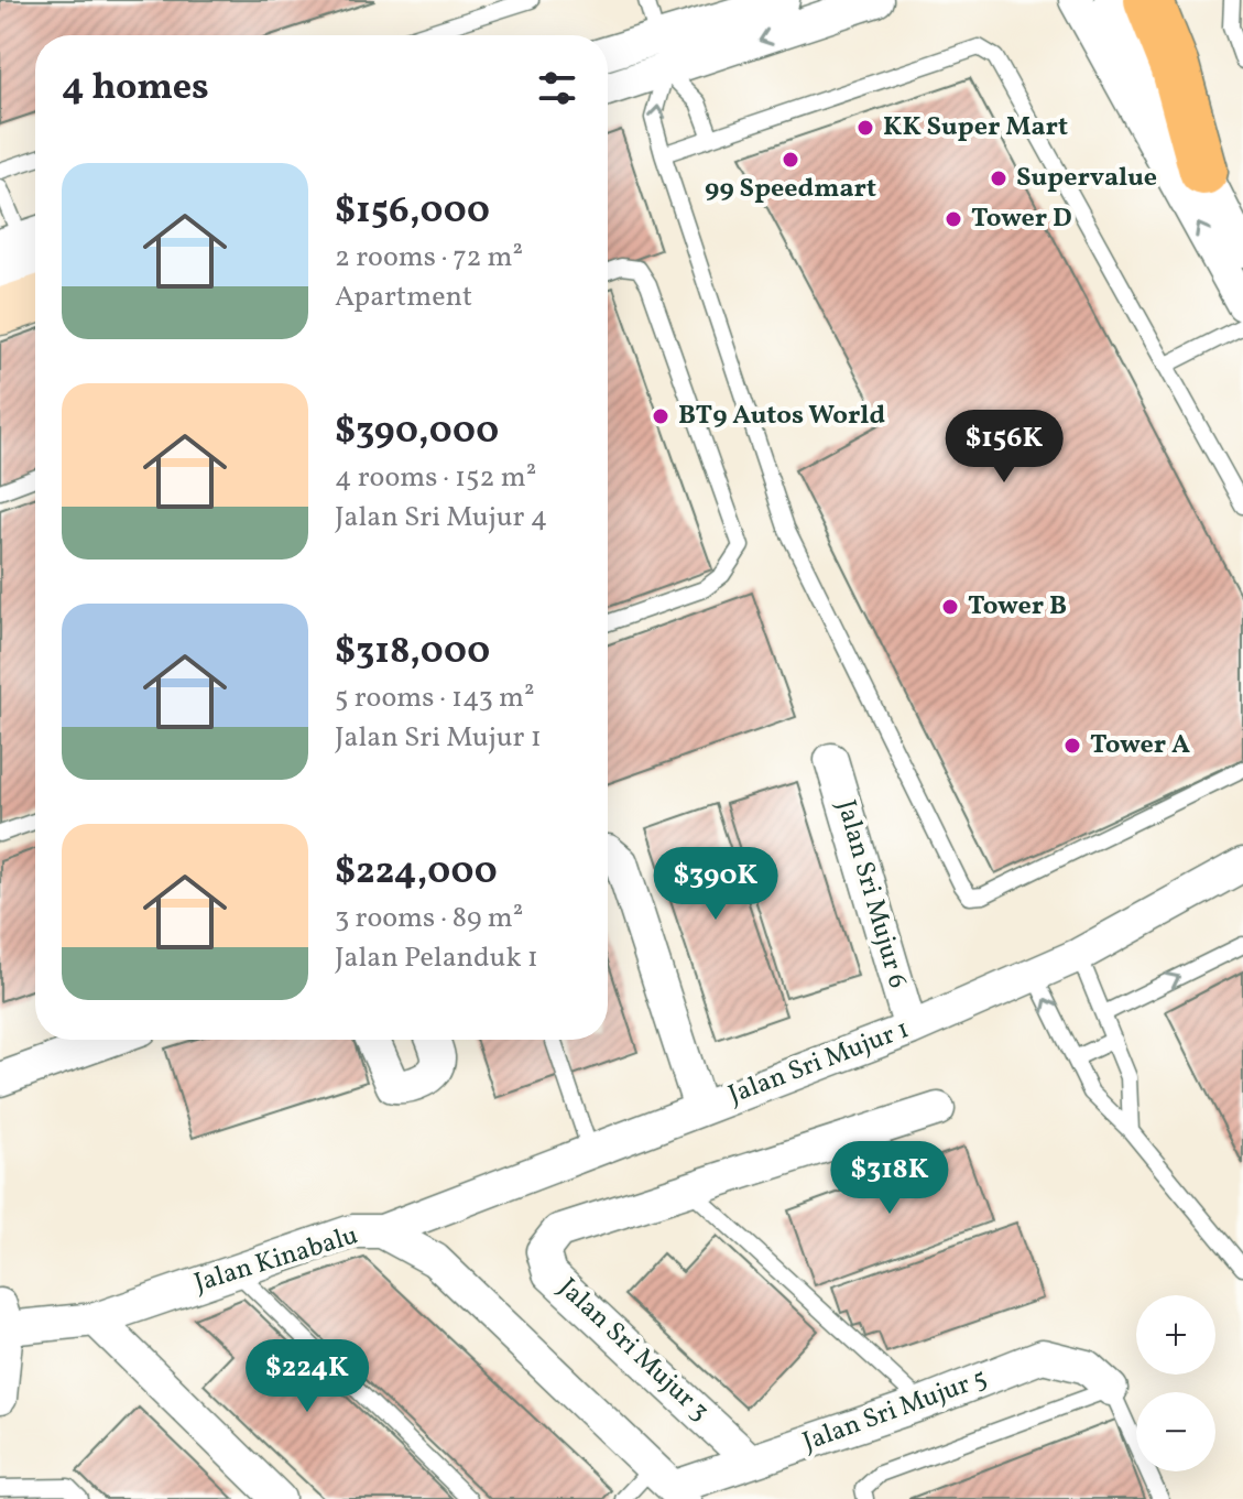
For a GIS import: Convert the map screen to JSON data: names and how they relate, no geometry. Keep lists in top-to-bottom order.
{
  "streets": {
    "street": [
      "Jalan Sri Mujur 6",
      "Jalan Sri Mujur 1",
      "Jalan Kinabalu",
      "Jalan Sri Mujur 3",
      "Jalan Sri Mujur 5"
    ]
  },
  "crossings": [
    ["Jalan Sri Mujur 6", "Jalan Sri Mujur 1"],
    ["Jalan Sri Mujur 1", "Jalan Kinabalu"],
    ["Jalan Kinabalu", "Jalan Sri Mujur 5"],
    ["Jalan Sri Mujur 3", "Jalan Sri Mujur 5"]
  ],
  "places": [
    "KK Super Mart",
    "99 Speedmart",
    "Supervalue",
    "Tower D",
    "BT9 Autos World",
    "Tower B",
    "Tower A"
  ],
  "page": {
    "heading": "4 homes",
    "list": [
      {
        "name": "$156,000",
        "note": "2 rooms · 72 m² · Apartment"
      },
      {
        "name": "$390,000",
        "note": "4 rooms · 152 m² · Jalan Sri Mujur 4"
      },
      {
        "name": "$318,000",
        "note": "5 rooms · 143 m² · Jalan Sri Mujur 1"
      },
      {
        "name": "$224,000",
        "note": "3 rooms · 89 m² · Jalan Pelanduk 1"
      }
    ],
    "price": [
      "$156K",
      "$390K",
      "$318K",
      "$224K"
    ],
    "map_buttons": ["+", "−"]
  }
}
